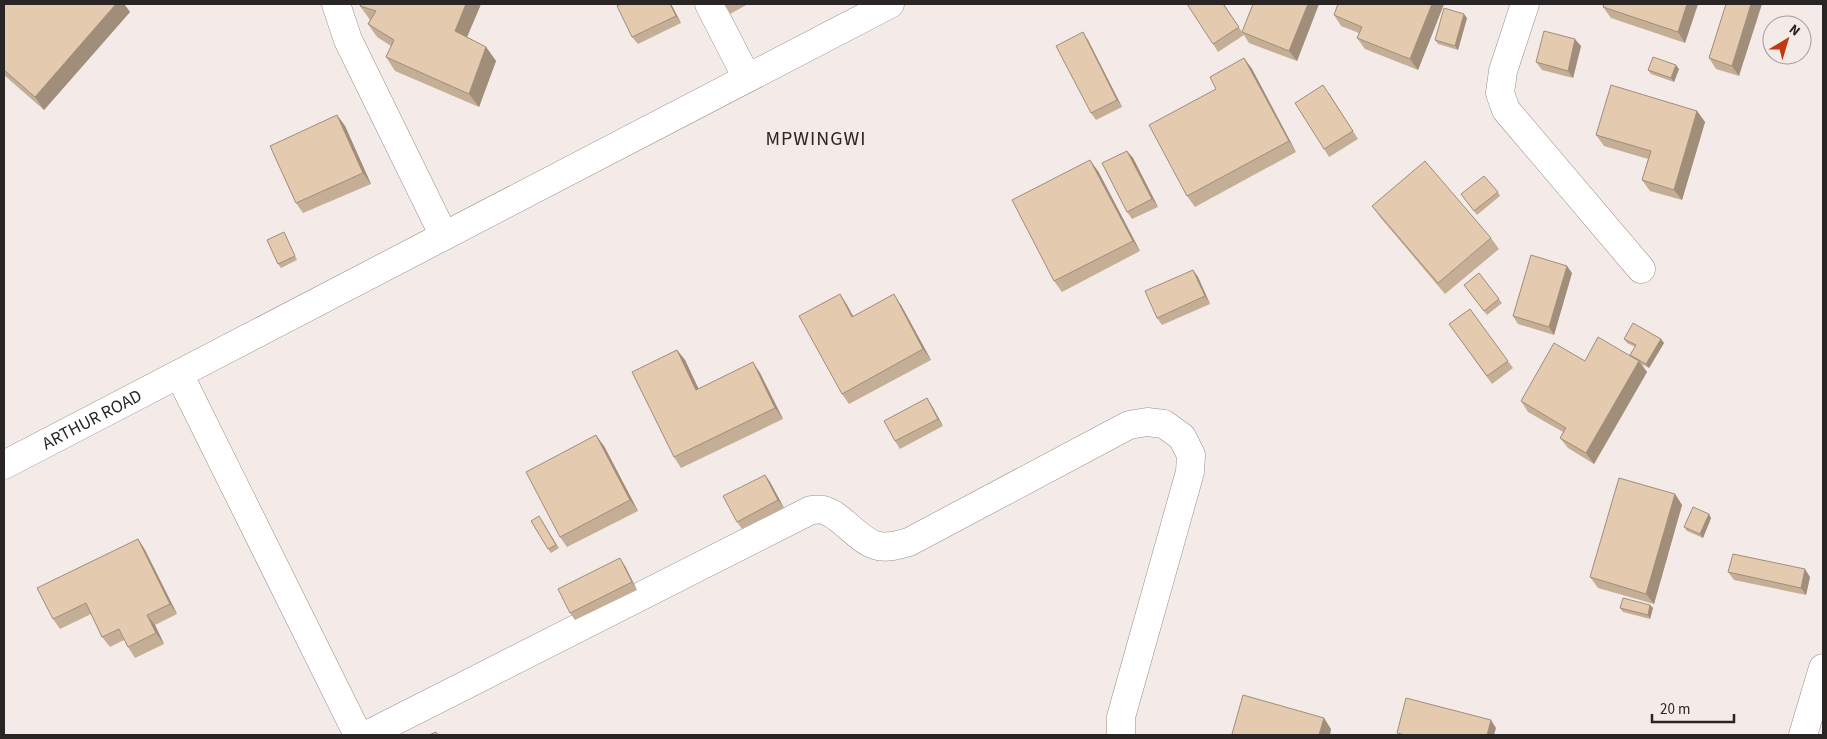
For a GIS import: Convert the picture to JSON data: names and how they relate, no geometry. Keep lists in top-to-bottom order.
{
  "streets": {
    "street": ["ARTHUR ROAD"]
  },
  "districts": ["MPWINGWI"],
  "scale_bar": "20 m",
  "north": "top right"
}
